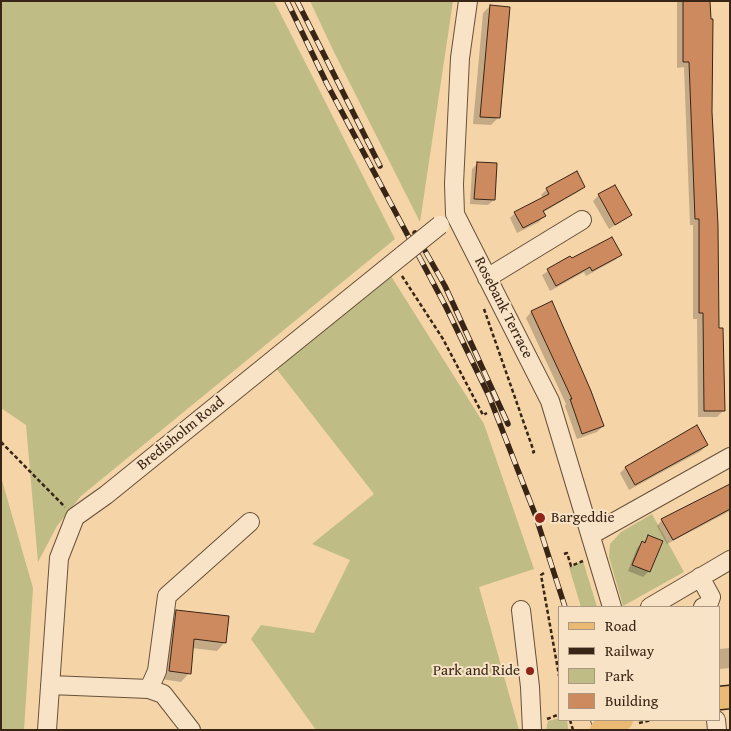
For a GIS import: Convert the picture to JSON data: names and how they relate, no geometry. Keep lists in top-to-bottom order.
{
  "streets": {
    "street": ["Rosebank Terrace", "Bredisholm Road"]
  },
  "crossings": [
    ["Rosebank Terrace", "Bredisholm Road"]
  ],
  "places": ["Bargeddie", "Park and Ride"],
  "legend": [
    "Road",
    "Railway",
    "Park",
    "Building"
  ]
}
